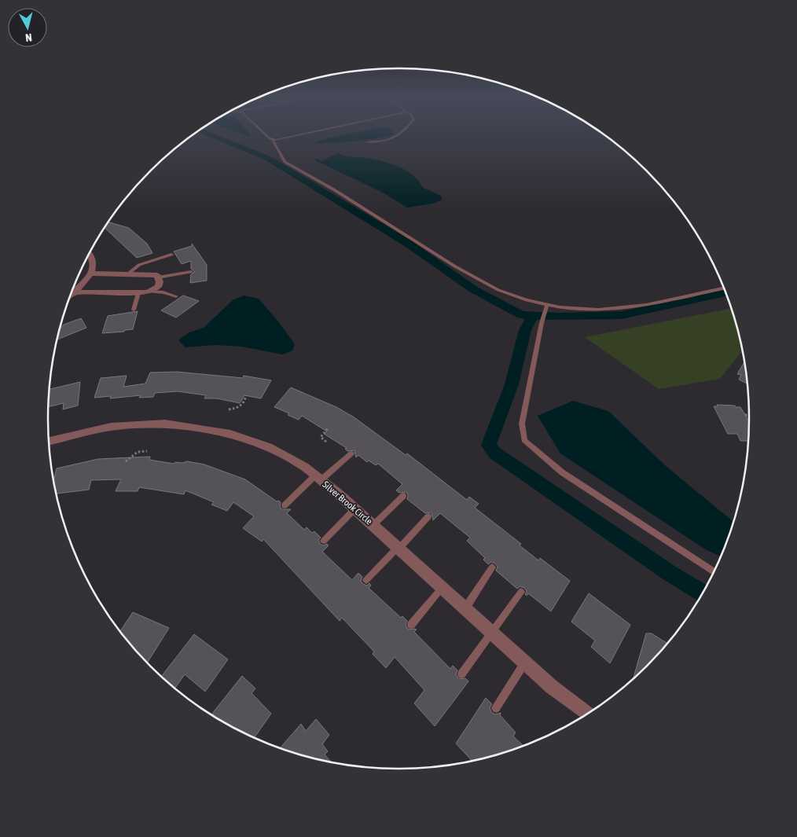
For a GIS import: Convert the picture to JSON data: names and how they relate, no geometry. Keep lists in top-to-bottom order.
{
  "streets": {
    "street": ["Silver Brook Circle"]
  },
  "north": "bottom"
}
